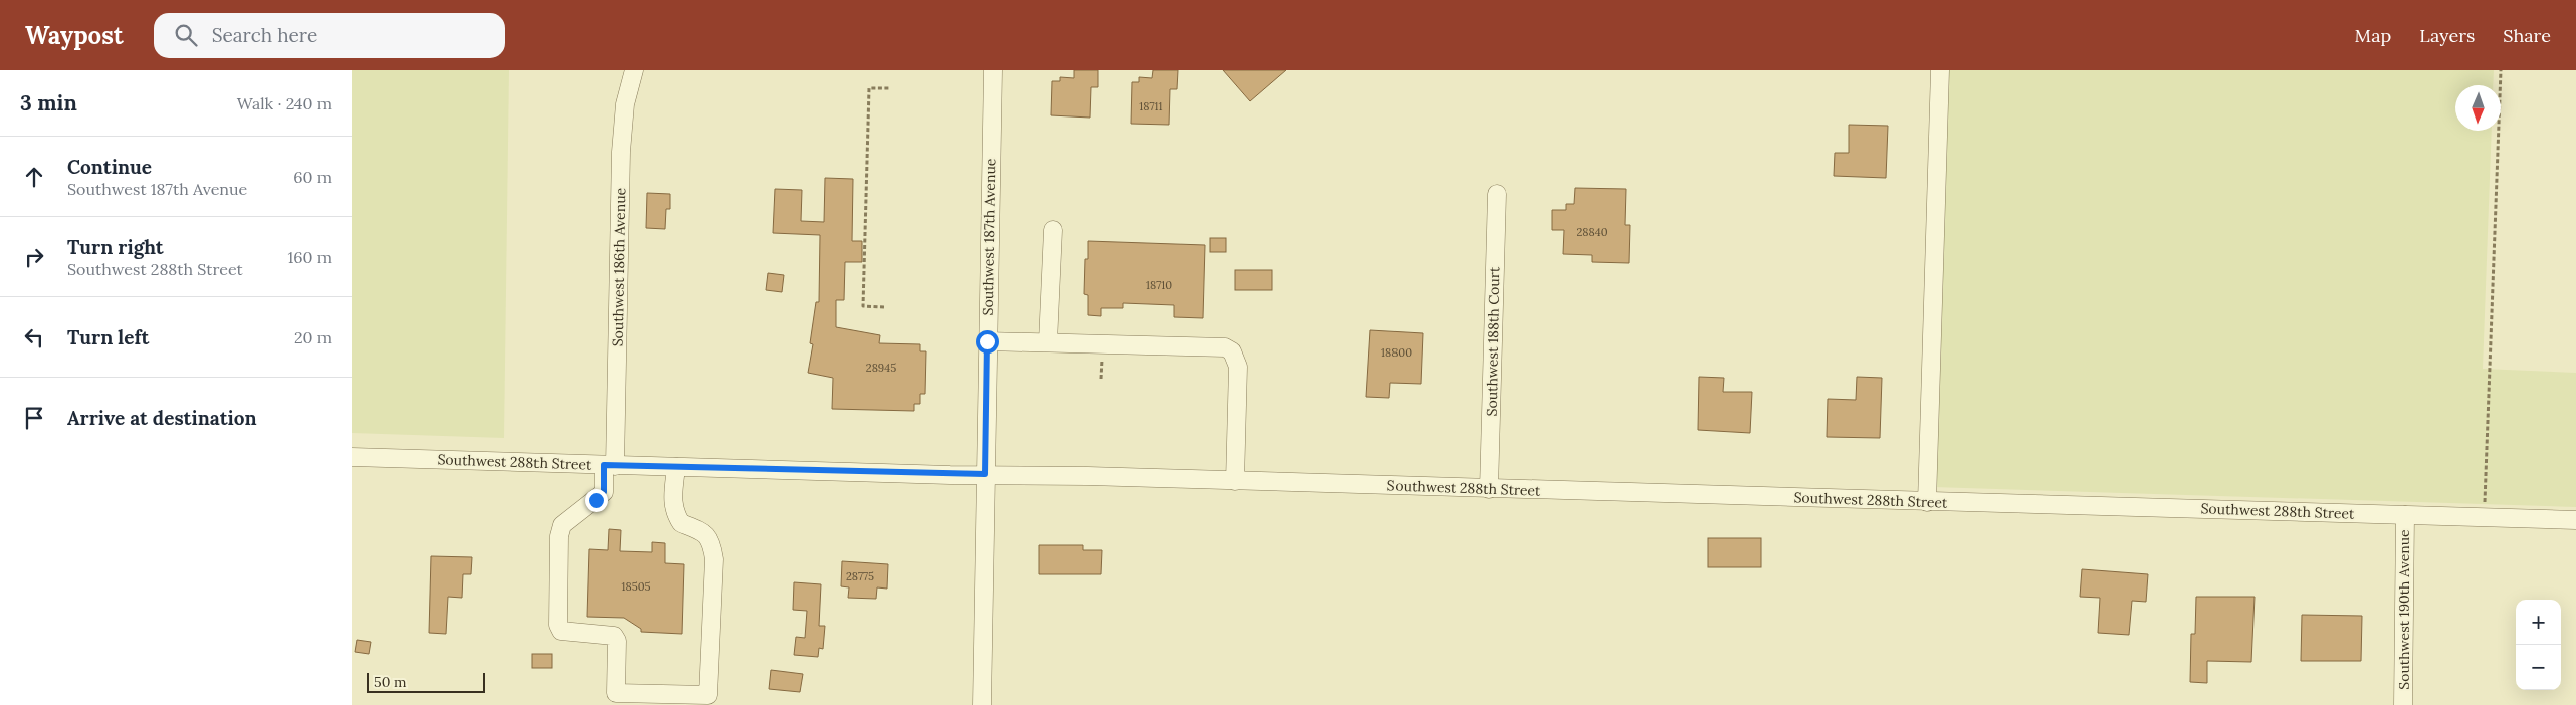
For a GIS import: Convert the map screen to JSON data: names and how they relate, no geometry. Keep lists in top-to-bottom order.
{
  "streets": {
    "street": [
      "Southwest 187th Avenue",
      "Southwest 186th Avenue",
      "Southwest 188th Court",
      "Southwest 288th Street",
      "Southwest 190th Avenue"
    ]
  },
  "crossings": [
    ["Southwest 187th Avenue", "Southwest 288th Street"],
    ["Southwest 186th Avenue", "Southwest 288th Street"],
    ["Southwest 188th Court", "Southwest 288th Street"],
    ["Southwest 288th Street", "Southwest 190th Avenue"]
  ],
  "house_numbers": [
    "18711",
    "28840",
    "18710",
    "18800",
    "28945",
    "28775",
    "18505"
  ],
  "scale_bar": "50 m",
  "north": "bottom",
  "page": {
    "header": "Waypost",
    "search": "Search here",
    "nav": ["Map", "Layers", "Share"],
    "heading": ["3 min", "Walk · 240 m"],
    "list": [
      ["Continue", "Southwest 187th Avenue", "60 m"],
      ["Turn right", "Southwest 288th Street", "160 m"],
      ["Turn left", "20 m"],
      "Arrive at destination"
    ],
    "map_buttons": ["+", "−"],
    "scale": "50 m"
  }
}
